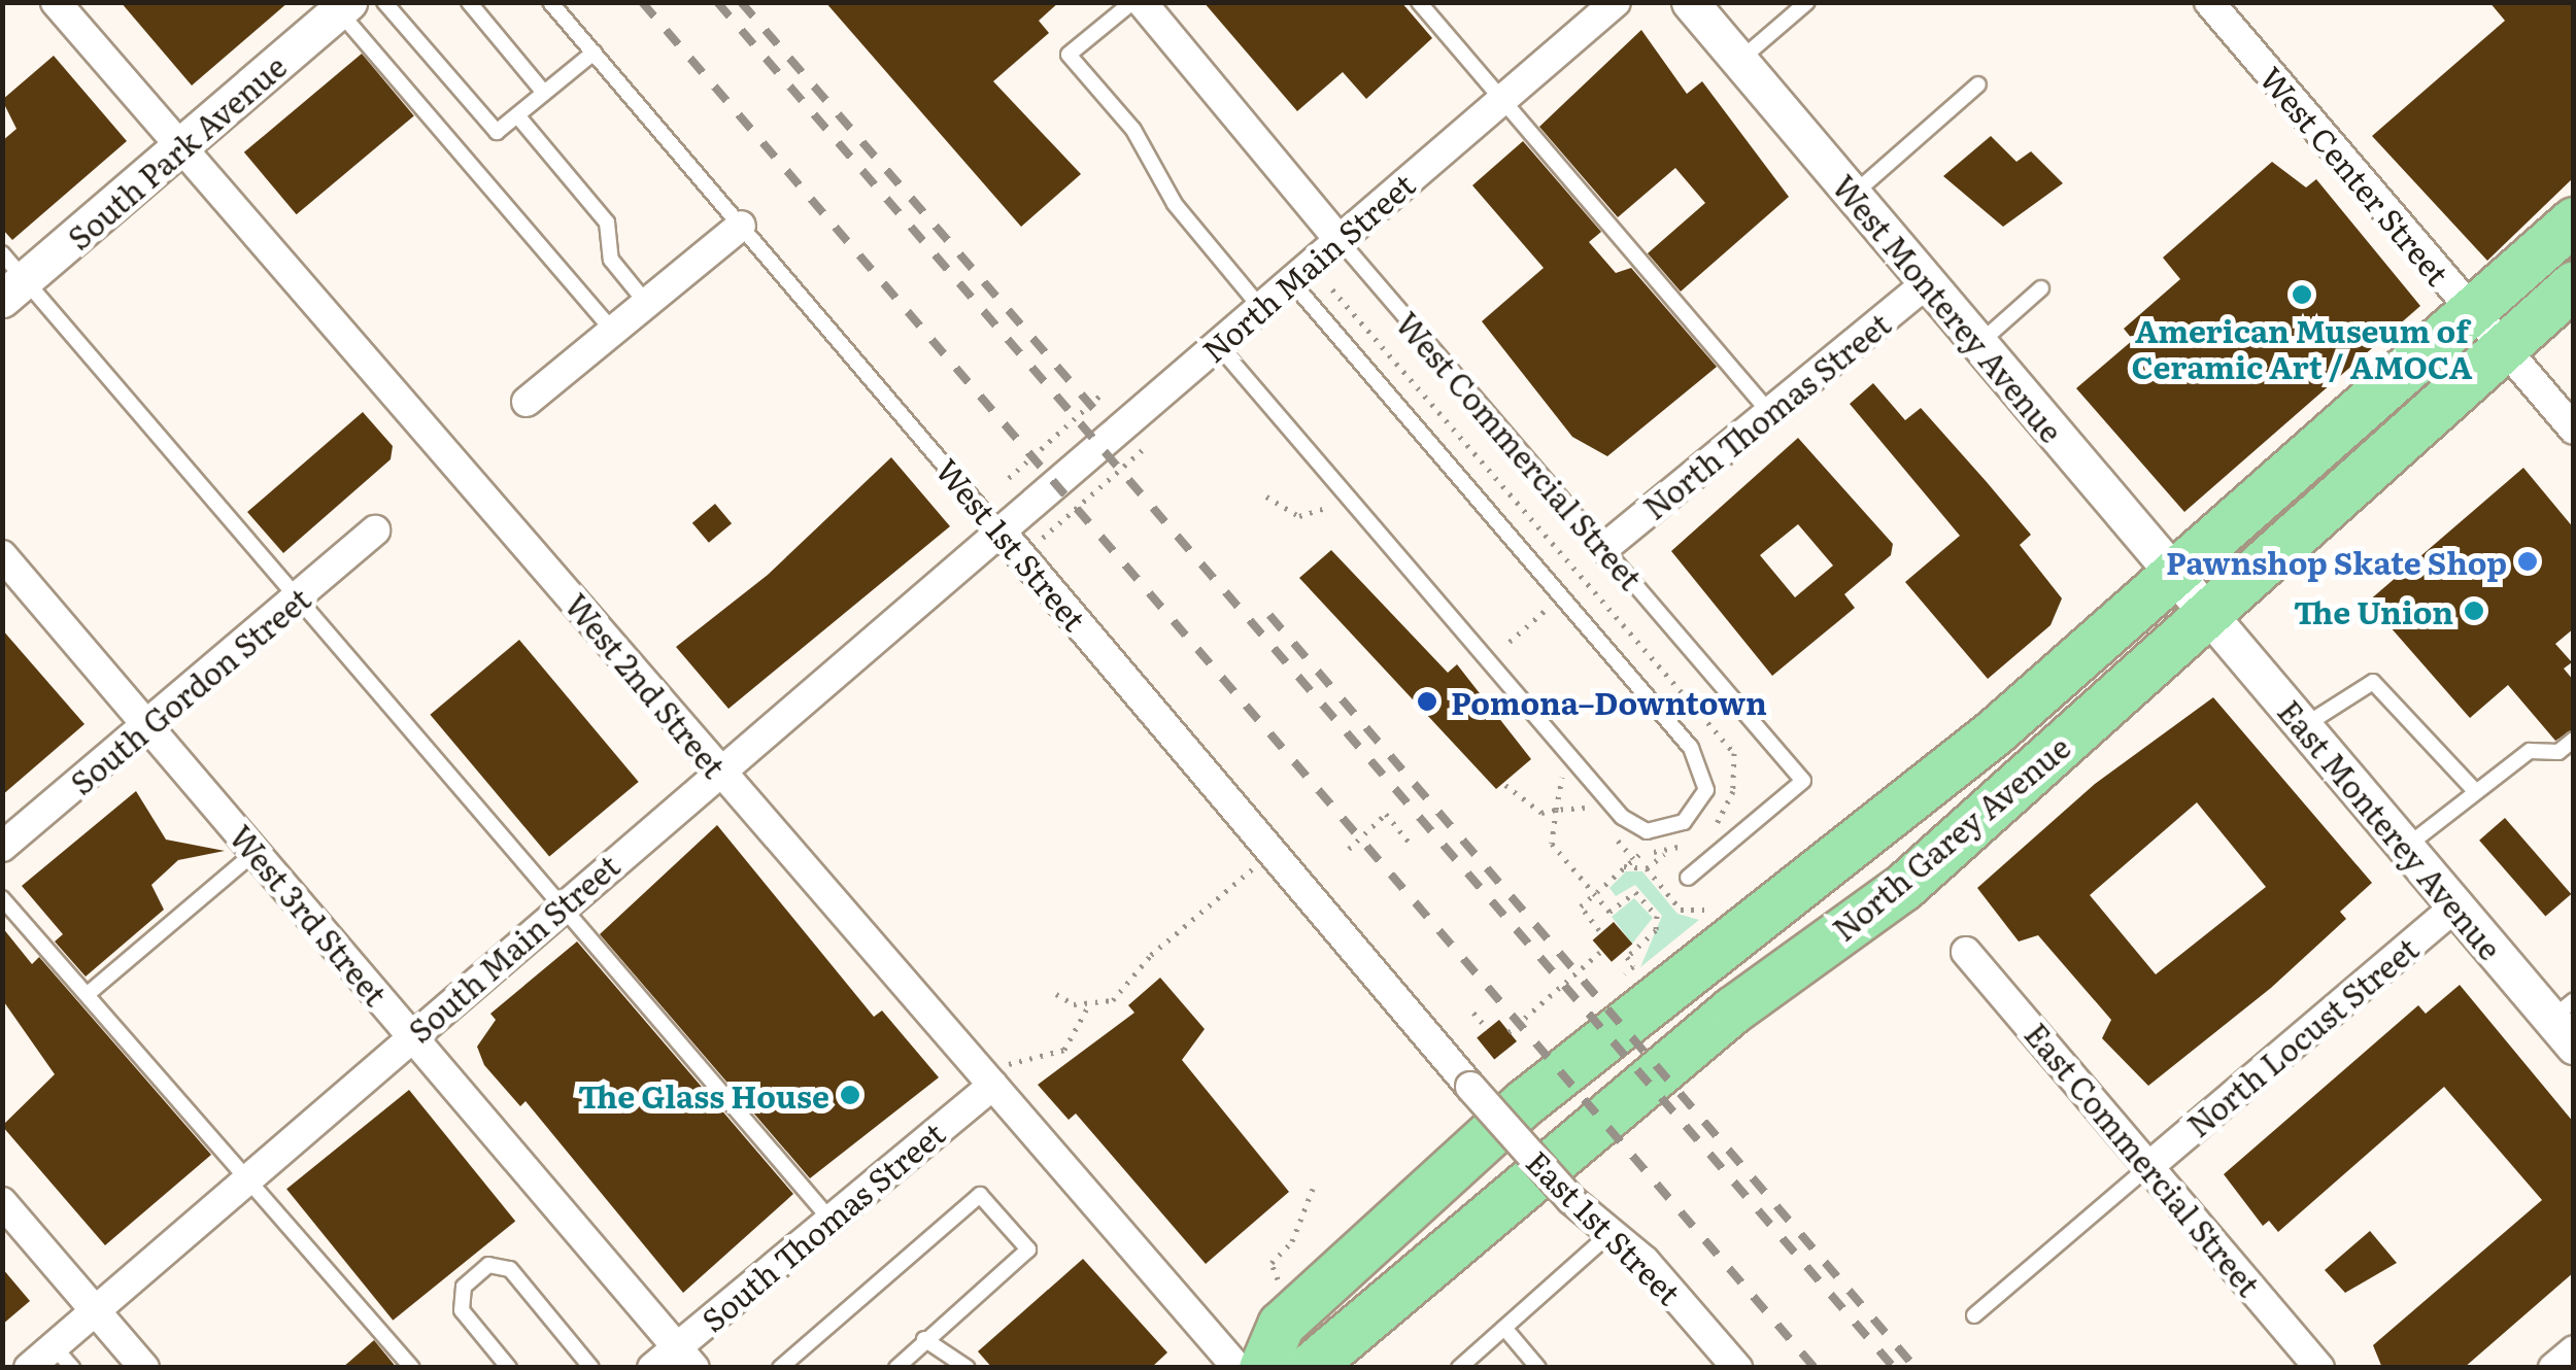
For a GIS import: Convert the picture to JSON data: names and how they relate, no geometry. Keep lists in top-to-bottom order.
{
  "streets": {
    "main road": ["North Garey Avenue"],
    "street": [
      "South Park Avenue",
      "West Center Street",
      "North Main Street",
      "West Monterey Avenue",
      "North Thomas Street",
      "West Commercial Street",
      "West 1st Street",
      "West 2nd Street",
      "South Gordon Street",
      "East Monterey Avenue",
      "West 3rd Street",
      "South Main Street",
      "North Locust Street",
      "East Commercial Street",
      "South Thomas Street",
      "East 1st Street"
    ]
  },
  "crossings": [
    ["South Park Avenue", "West 2nd Street"],
    ["West Center Street", "North Garey Avenue"],
    ["North Main Street", "West Commercial Street"],
    ["North Main Street", "West 1st Street"],
    ["North Main Street", "South Main Street"],
    ["West Monterey Avenue", "North Thomas Street"],
    ["West Monterey Avenue", "East Monterey Avenue"],
    ["West Monterey Avenue", "North Garey Avenue"],
    ["North Thomas Street", "West Commercial Street"],
    ["West 1st Street", "South Main Street"],
    ["West 1st Street", "East 1st Street"],
    ["West 2nd Street", "South Main Street"],
    ["West 2nd Street", "South Thomas Street"],
    ["South Gordon Street", "West 3rd Street"],
    ["East Monterey Avenue", "North Garey Avenue"],
    ["East Monterey Avenue", "North Locust Street"],
    ["West 3rd Street", "South Main Street"],
    ["West 3rd Street", "South Thomas Street"],
    ["North Locust Street", "East Commercial Street"]
  ],
  "places": [
    "American Museum of Ceramic Art / AMOCA",
    "Pawnshop Skate Shop",
    "The Union",
    "Pomona–Downtown",
    "The Glass House"
  ]
}
